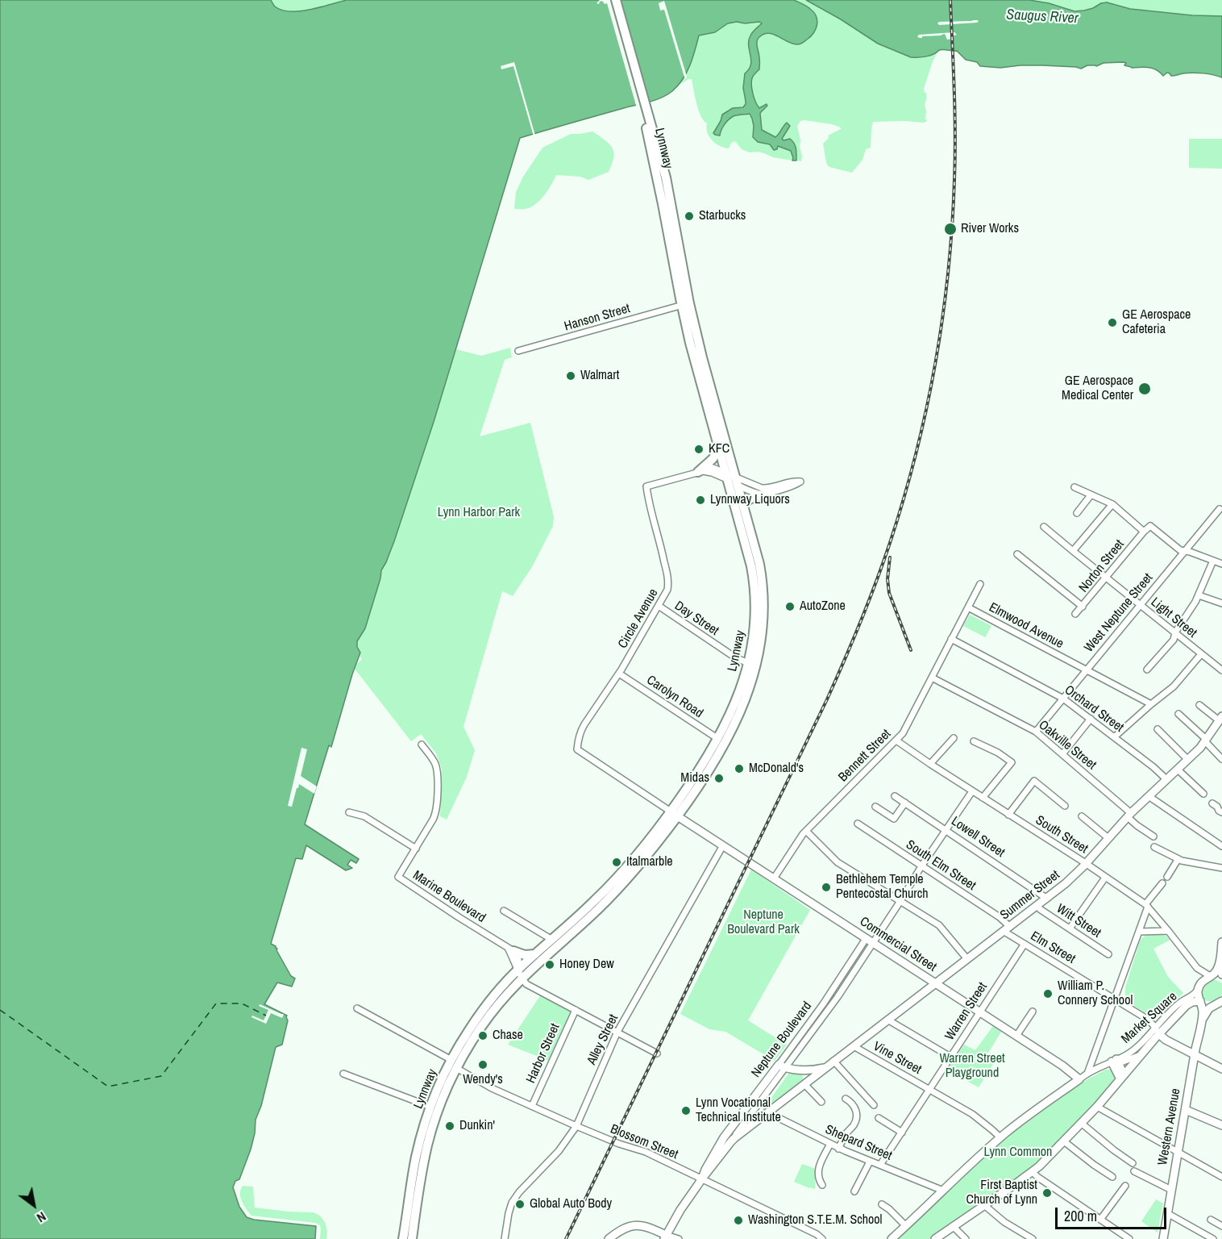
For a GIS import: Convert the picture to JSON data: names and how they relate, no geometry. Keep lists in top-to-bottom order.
{
  "streets": {
    "highway": ["Lynnway"],
    "main road": [
      "Summer Street",
      "Commercial Street",
      "Market Square",
      "Neptune Boulevard",
      "Western Avenue"
    ],
    "street": [
      "Hanson Street",
      "Norton Street",
      "West Neptune Street",
      "Light Street",
      "Circle Avenue",
      "Day Street",
      "Elmwood Avenue",
      "Carolyn Road",
      "Orchard Street",
      "Oakville Street",
      "Bennett Street",
      "South Street",
      "Lowell Street",
      "South Elm Street",
      "Marine Boulevard",
      "Witt Street",
      "Elm Street",
      "Warren Street",
      "Alley Street",
      "Harbor Street",
      "Vine Street",
      "Blossom Street",
      "Shepard Street"
    ]
  },
  "crossings": [
    ["Lynnway", "Hanson Street"],
    ["Lynnway", "Day Street"],
    ["Lynnway", "Carolyn Road"],
    ["Lynnway", "Commercial Street"],
    ["Lynnway", "Blossom Street"],
    ["Norton Street", "Light Street"],
    ["West Neptune Street", "Light Street"],
    ["West Neptune Street", "Elmwood Avenue"],
    ["West Neptune Street", "Orchard Street"],
    ["West Neptune Street", "Oakville Street"],
    ["Circle Avenue", "Day Street"],
    ["Circle Avenue", "Carolyn Road"],
    ["Circle Avenue", "Commercial Street"],
    ["Elmwood Avenue", "Bennett Street"],
    ["Orchard Street", "Bennett Street"],
    ["Orchard Street", "Summer Street"],
    ["Oakville Street", "Bennett Street"],
    ["Oakville Street", "Summer Street"],
    ["Bennett Street", "South Street"],
    ["Bennett Street", "Commercial Street"],
    ["South Street", "Summer Street"],
    ["South Street", "Market Square"],
    ["South Street", "Neptune Boulevard"],
    ["South Street", "Western Avenue"],
    ["Lowell Street", "Summer Street"],
    ["Lowell Street", "Neptune Boulevard"],
    ["South Elm Street", "Summer Street"],
    ["South Elm Street", "Elm Street"],
    ["South Elm Street", "Neptune Boulevard"],
    ["Summer Street", "Witt Street"],
    ["Summer Street", "Commercial Street"],
    ["Summer Street", "Elm Street"],
    ["Summer Street", "Neptune Boulevard"],
    ["Summer Street", "Vine Street"],
    ["Summer Street", "Shepard Street"],
    ["Commercial Street", "Warren Street"],
    ["Commercial Street", "Market Square"],
    ["Commercial Street", "Alley Street"],
    ["Commercial Street", "Neptune Boulevard"],
    ["Elm Street", "Warren Street"],
    ["Elm Street", "Market Square"],
    ["Warren Street", "Vine Street"],
    ["Warren Street", "Shepard Street"],
    ["Market Square", "Western Avenue"],
    ["Alley Street", "Blossom Street"],
    ["Neptune Boulevard", "Blossom Street"],
    ["Harbor Street", "Blossom Street"]
  ],
  "water": ["Saugus River"],
  "parks": [
    "Lynn Harbor Park",
    "Neptune Boulevard Park",
    "Warren Street Playground",
    "Lynn Common"
  ],
  "places": [
    "Starbucks",
    "River Works",
    "GE Aerospace Cafeteria",
    "Walmart",
    "GE Aerospace Medical Center",
    "KFC",
    "Lynnway Liquors",
    "AutoZone",
    "McDonald's",
    "Midas",
    "Italmarble",
    "Bethlehem Temple Pentecostal Church",
    "Honey Dew",
    "William P. Connery School",
    "Chase",
    "Wendy's",
    "Lynn Vocational Technical Institute",
    "Dunkin'",
    "First Baptist Church of Lynn",
    "Global Auto Body",
    "Washington S.T.E.M. School"
  ],
  "scale_bar": "200 m",
  "north": "bottom right"
}
